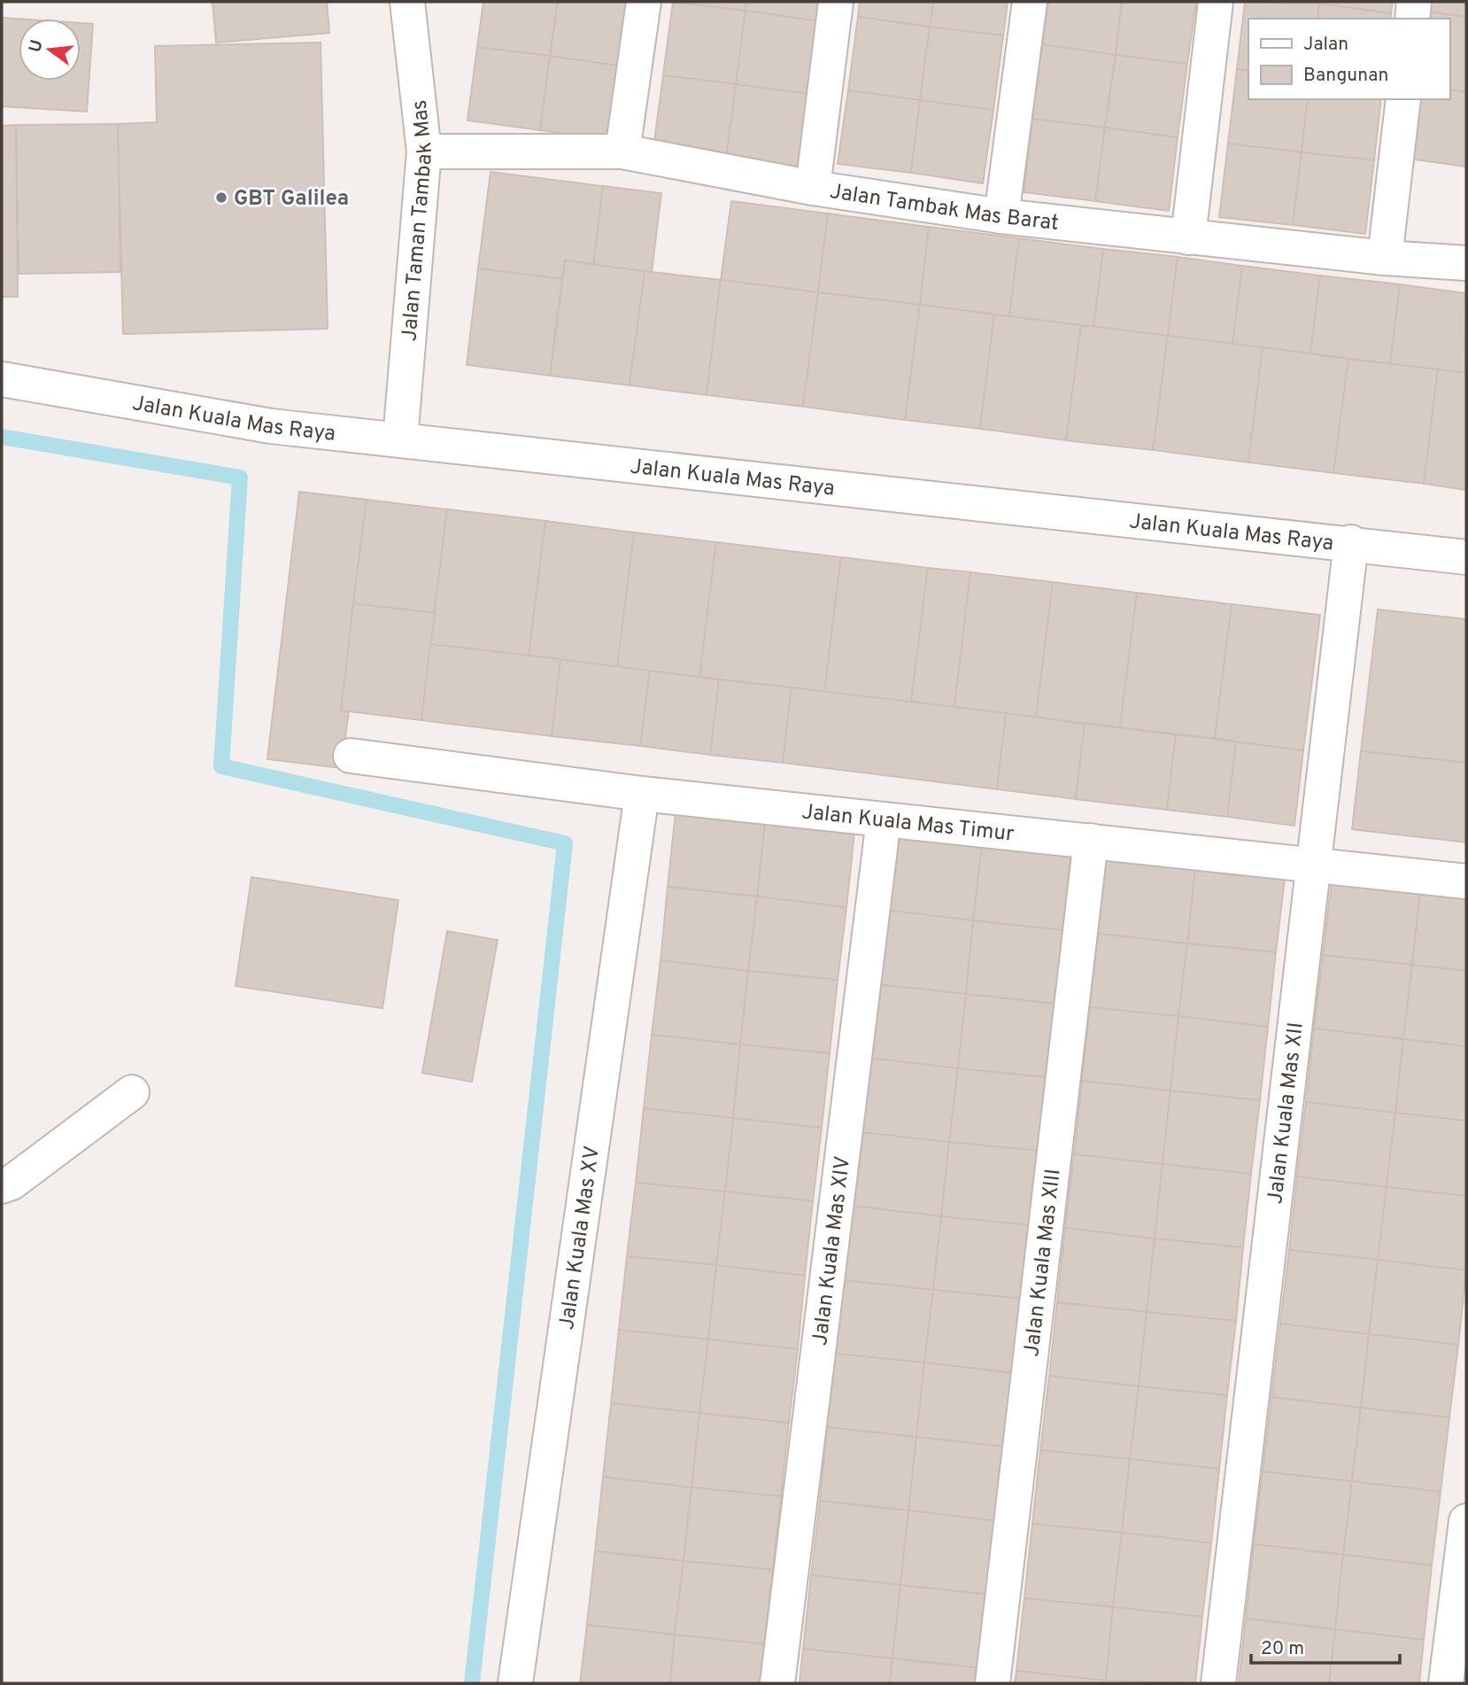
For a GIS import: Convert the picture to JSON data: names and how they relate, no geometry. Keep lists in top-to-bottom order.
{
  "streets": {
    "street": [
      "Jalan Tambak Mas Barat",
      "Jalan Taman Tambak Mas",
      "Jalan Kuala Mas Raya",
      "Jalan Kuala Mas Timur",
      "Jalan Kuala Mas XII",
      "Jalan Kuala Mas XV",
      "Jalan Kuala Mas XIV",
      "Jalan Kuala Mas XIII"
    ]
  },
  "crossings": [
    ["Jalan Tambak Mas Barat", "Jalan Taman Tambak Mas"],
    ["Jalan Taman Tambak Mas", "Jalan Kuala Mas Raya"],
    ["Jalan Kuala Mas Raya", "Jalan Kuala Mas XII"],
    ["Jalan Kuala Mas Timur", "Jalan Kuala Mas XII"],
    ["Jalan Kuala Mas Timur", "Jalan Kuala Mas XV"],
    ["Jalan Kuala Mas Timur", "Jalan Kuala Mas XIV"],
    ["Jalan Kuala Mas Timur", "Jalan Kuala Mas XIII"]
  ],
  "places": ["GBT Galilea"],
  "legend": ["Jalan", "Bangunan"],
  "scale_bar": "20 m",
  "north": "left"
}
